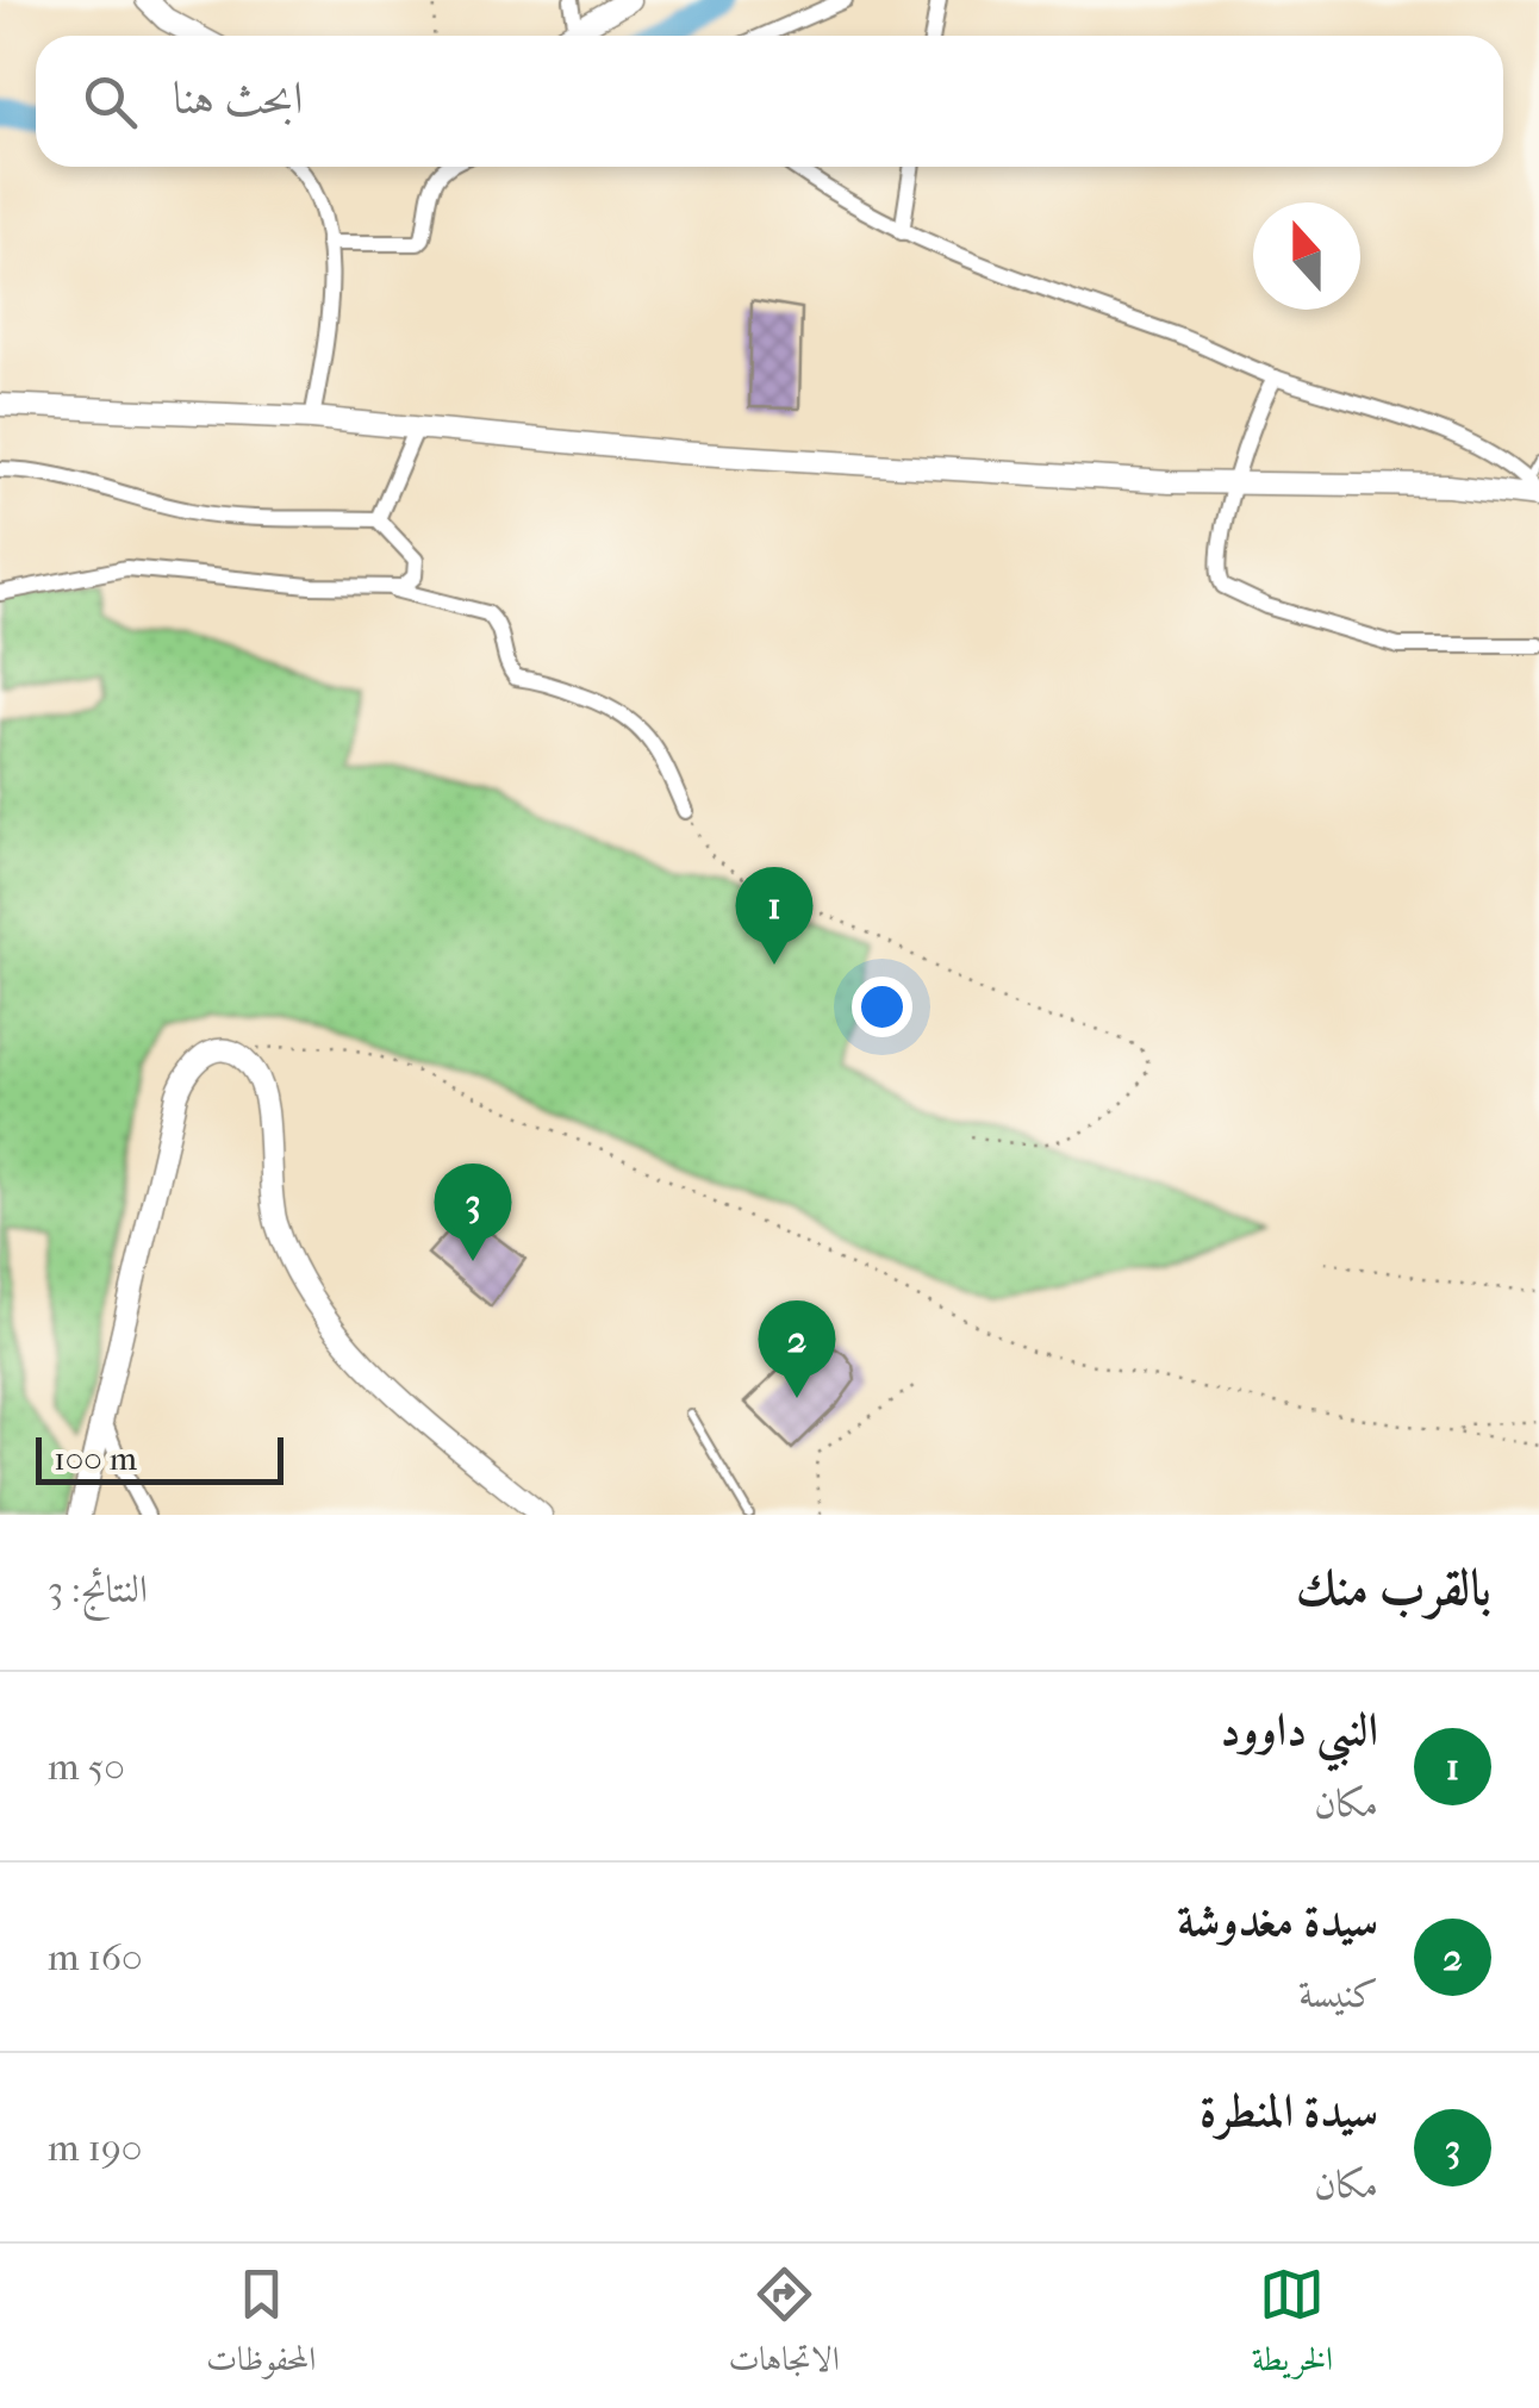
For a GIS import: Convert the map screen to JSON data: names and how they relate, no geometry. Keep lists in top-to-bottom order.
{
  "scale_bar": "100 m",
  "north": "top",
  "page": {
    "search": "ابحث هنا",
    "pins": ["1", "3", "2"],
    "scale": "100 m",
    "heading": ["بالقرب منك", "النتائج: 3"],
    "list": [
      {
        "mark": "1",
        "name": "النبي داوود",
        "note": "مكان",
        "value": "50 m"
      },
      {
        "mark": "2",
        "name": "سيدة مغدوشة",
        "note": "كنيسة",
        "value": "160 m"
      },
      {
        "mark": "3",
        "name": "سيدة المنطرة",
        "note": "مكان",
        "value": "190 m"
      }
    ],
    "nav": ["الخريطة", "الاتجاهات", "المحفوظات"]
  }
}
